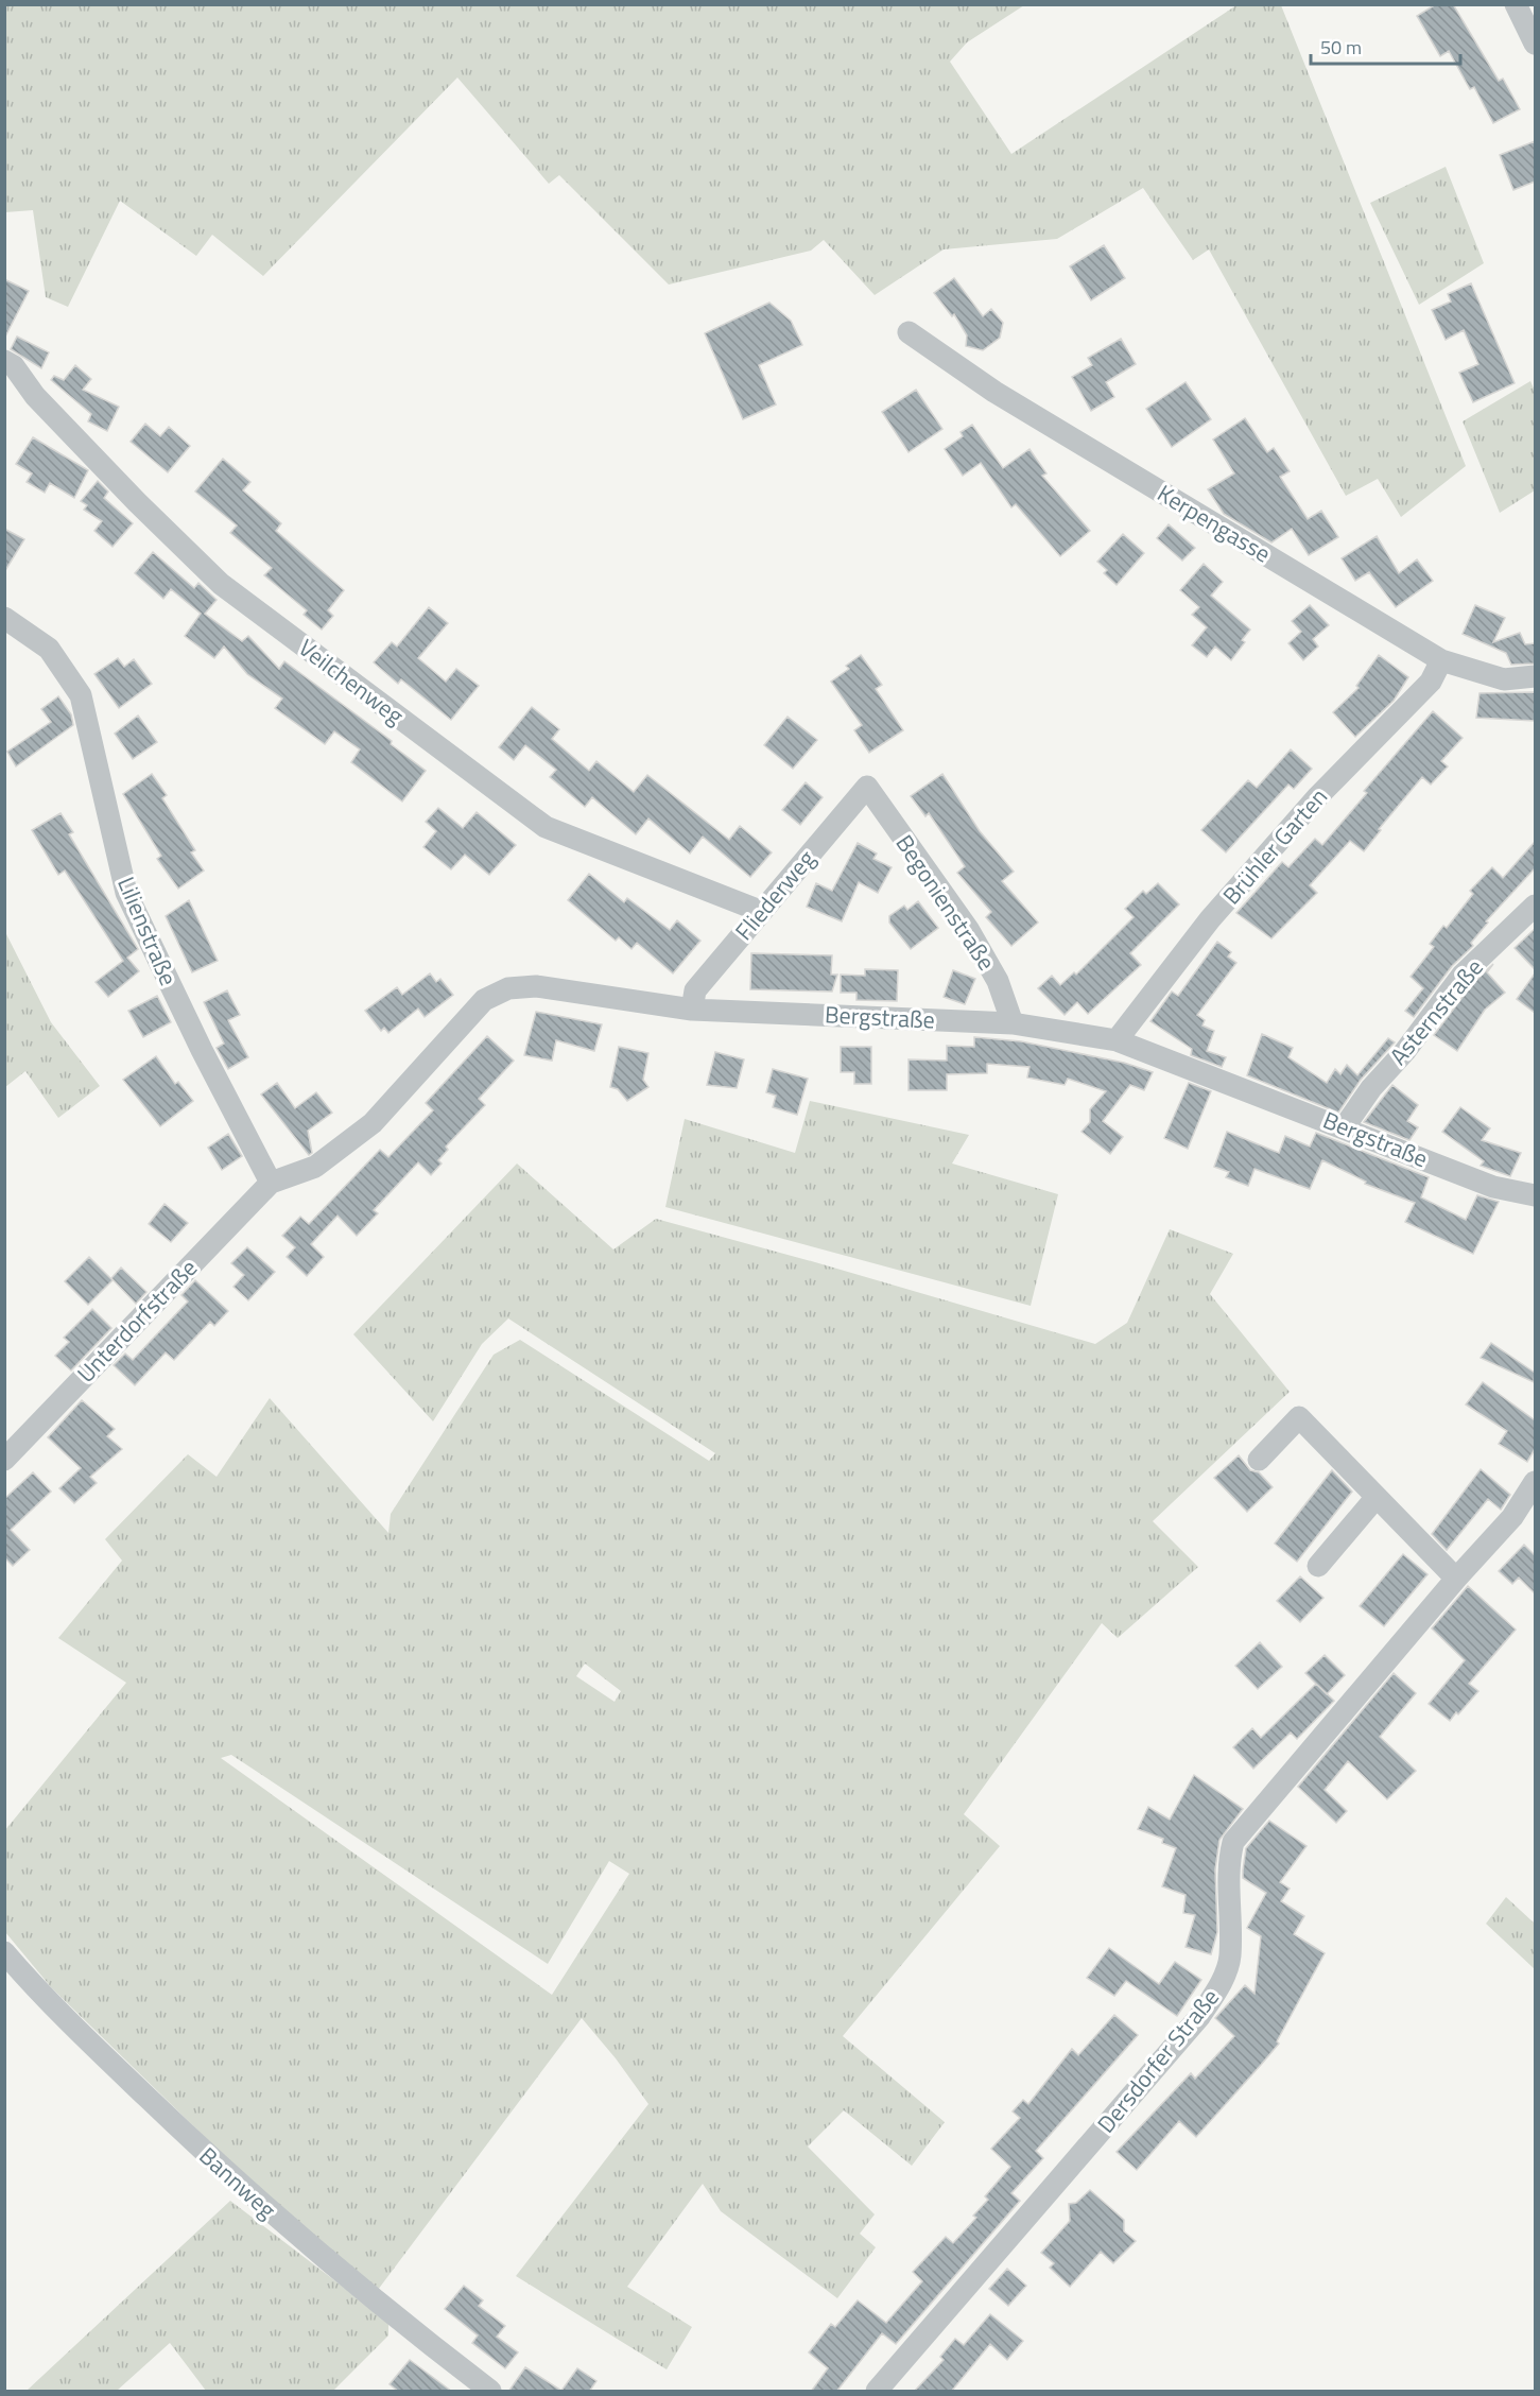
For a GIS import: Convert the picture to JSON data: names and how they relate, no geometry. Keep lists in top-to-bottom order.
{
  "streets": {
    "street": [
      "Kerpengasse",
      "Veilchenweg",
      "Brühler Garten",
      "Fliederweg",
      "Begonienstraße",
      "Lilienstraße",
      "Asternstraße",
      "Bergstraße",
      "Unterdorfstraße",
      "Dersdorfer Straße",
      "Bannweg"
    ]
  },
  "crossings": [
    ["Kerpengasse", "Brühler Garten"],
    ["Veilchenweg", "Fliederweg"],
    ["Brühler Garten", "Bergstraße"],
    ["Fliederweg", "Begonienstraße"],
    ["Fliederweg", "Bergstraße"],
    ["Begonienstraße", "Bergstraße"],
    ["Lilienstraße", "Bergstraße"],
    ["Lilienstraße", "Unterdorfstraße"],
    ["Asternstraße", "Bergstraße"],
    ["Bergstraße", "Unterdorfstraße"]
  ],
  "scale_bar": "50 m"
}
